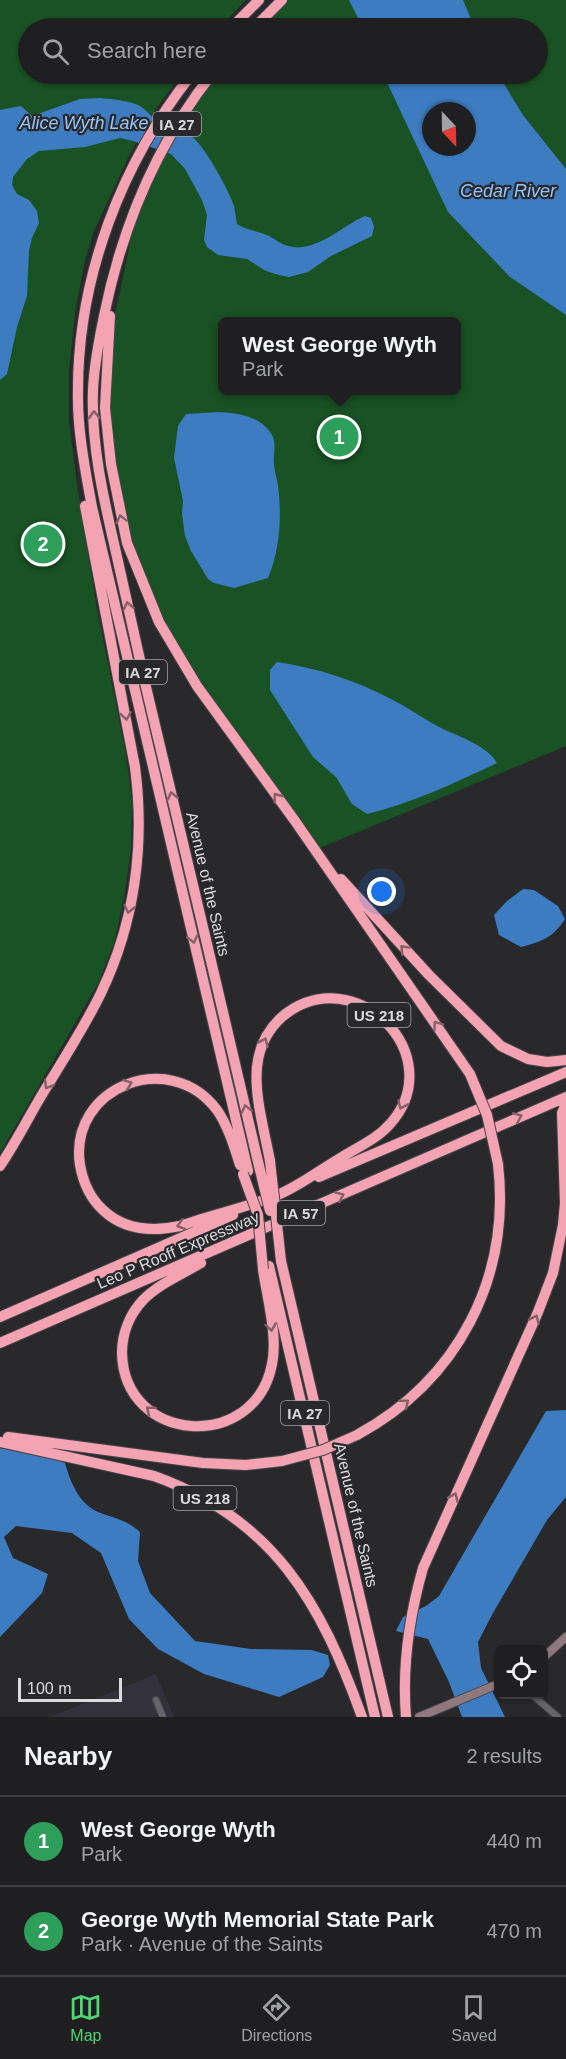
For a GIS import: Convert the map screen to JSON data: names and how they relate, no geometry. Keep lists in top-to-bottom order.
{
  "streets": {
    "highway": [
      "IA 27",
      "Avenue of the Saints",
      "US 218",
      "IA 57",
      "Leo P Rooff Expressway"
    ]
  },
  "crossings": [
    ["Avenue of the Saints", "US 218"],
    ["US 218", "Leo P Rooff Expressway"]
  ],
  "water": ["Alice Wyth Lake", "Cedar River"],
  "scale_bar": "100 m",
  "north": "bottom",
  "page": {
    "search": "Search here",
    "popup": ["West George Wyth", "Park"],
    "pins": ["1", "2"],
    "scale": "100 m",
    "heading": ["Nearby", "2 results"],
    "list": [
      {
        "mark": "1",
        "name": "West George Wyth",
        "note": "Park",
        "value": "440 m"
      },
      {
        "mark": "2",
        "name": "George Wyth Memorial State Park",
        "note": "Park · Avenue of the Saints",
        "value": "470 m"
      }
    ],
    "nav": ["Map", "Directions", "Saved"]
  }
}
